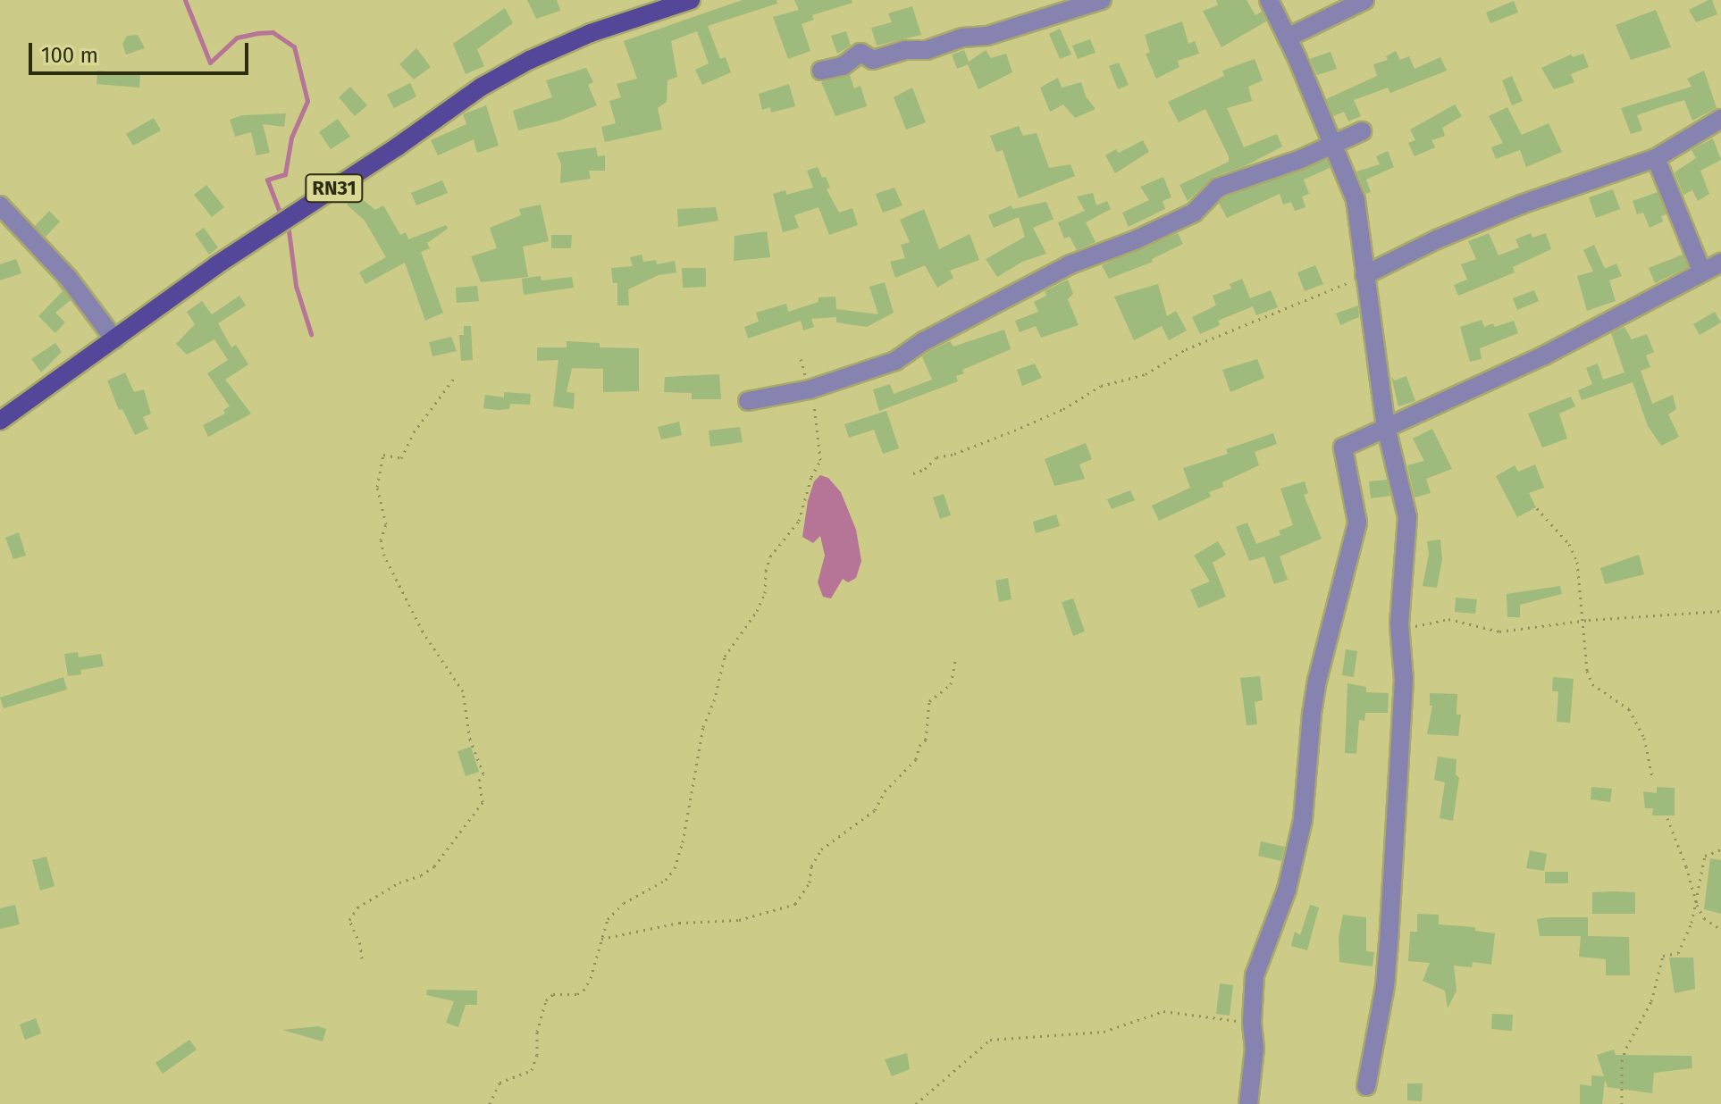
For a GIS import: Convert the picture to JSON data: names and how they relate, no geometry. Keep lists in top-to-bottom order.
{
  "streets": {
    "main road": ["RN31"]
  },
  "scale_bar": "100 m"
}
